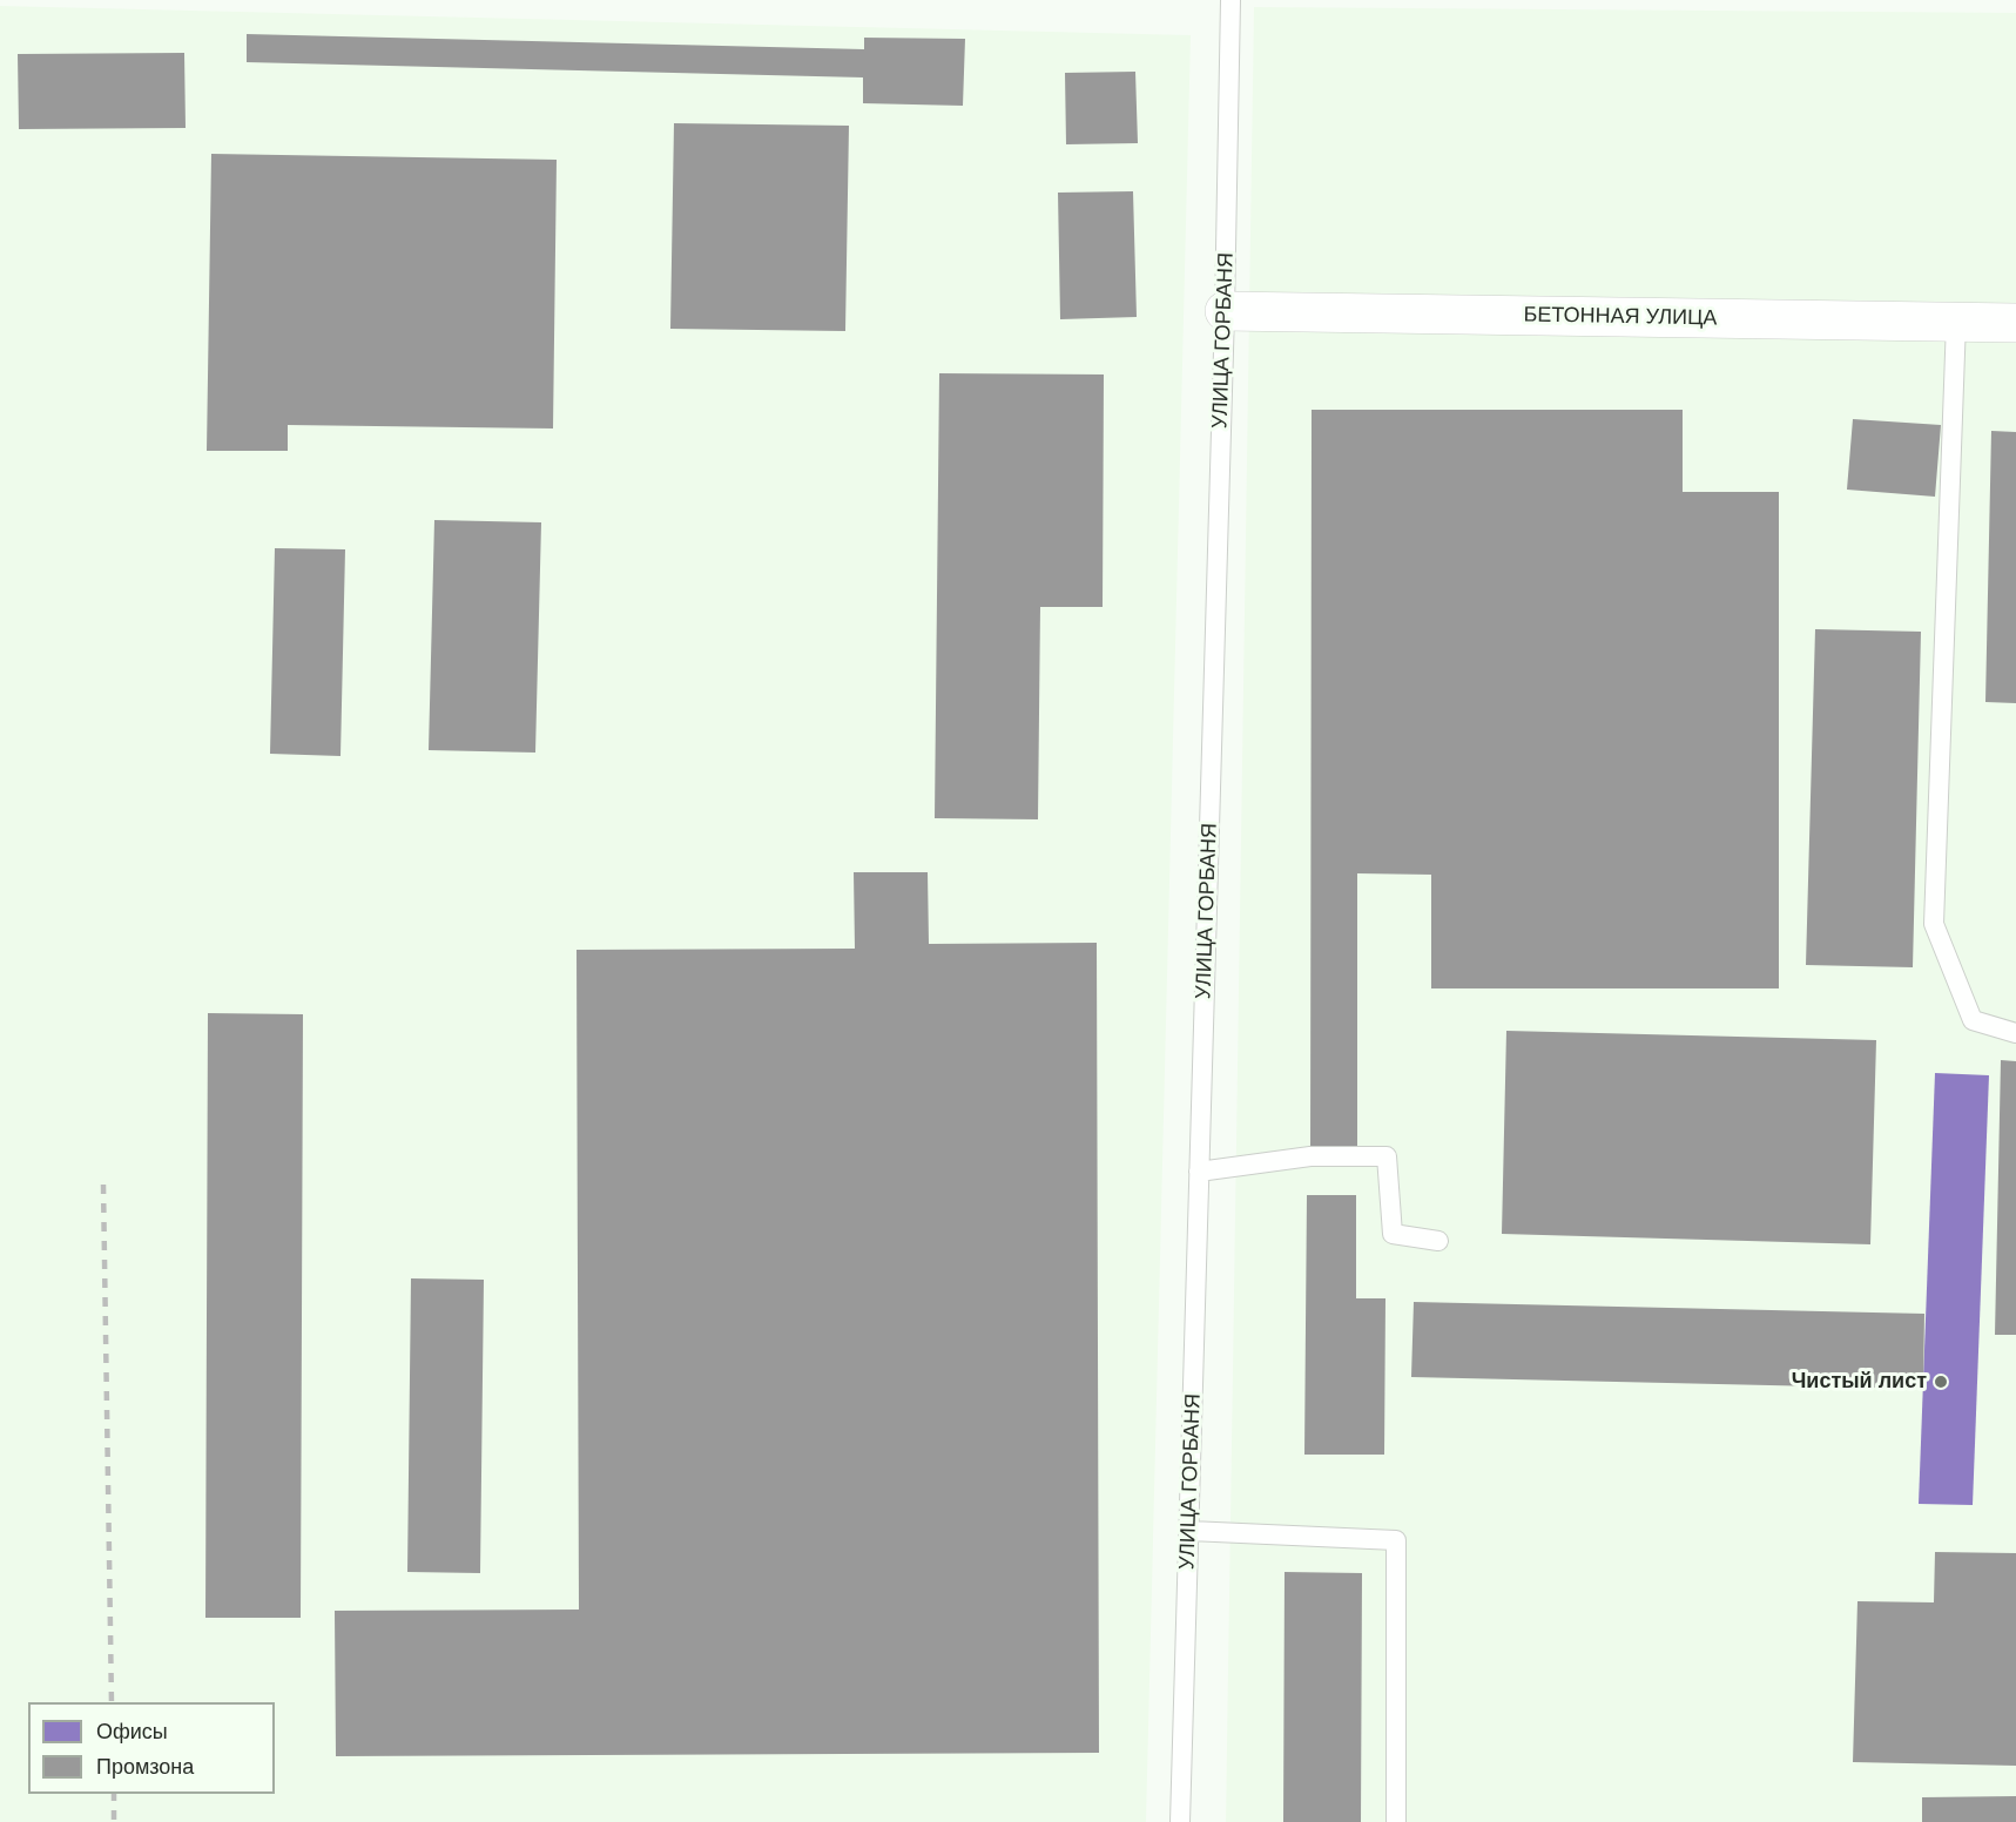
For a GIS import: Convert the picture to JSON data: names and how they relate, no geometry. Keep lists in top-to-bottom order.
{
  "streets": {
    "street": ["БЕТОННАЯ УЛИЦА"],
    "lane": ["УЛИЦА ГОРБАНЯ"]
  },
  "crossings": [
    ["БЕТОННАЯ УЛИЦА", "УЛИЦА ГОРБАНЯ"]
  ],
  "places": ["Чистый лист"],
  "legend": ["Офисы", "Промзона"]
}
